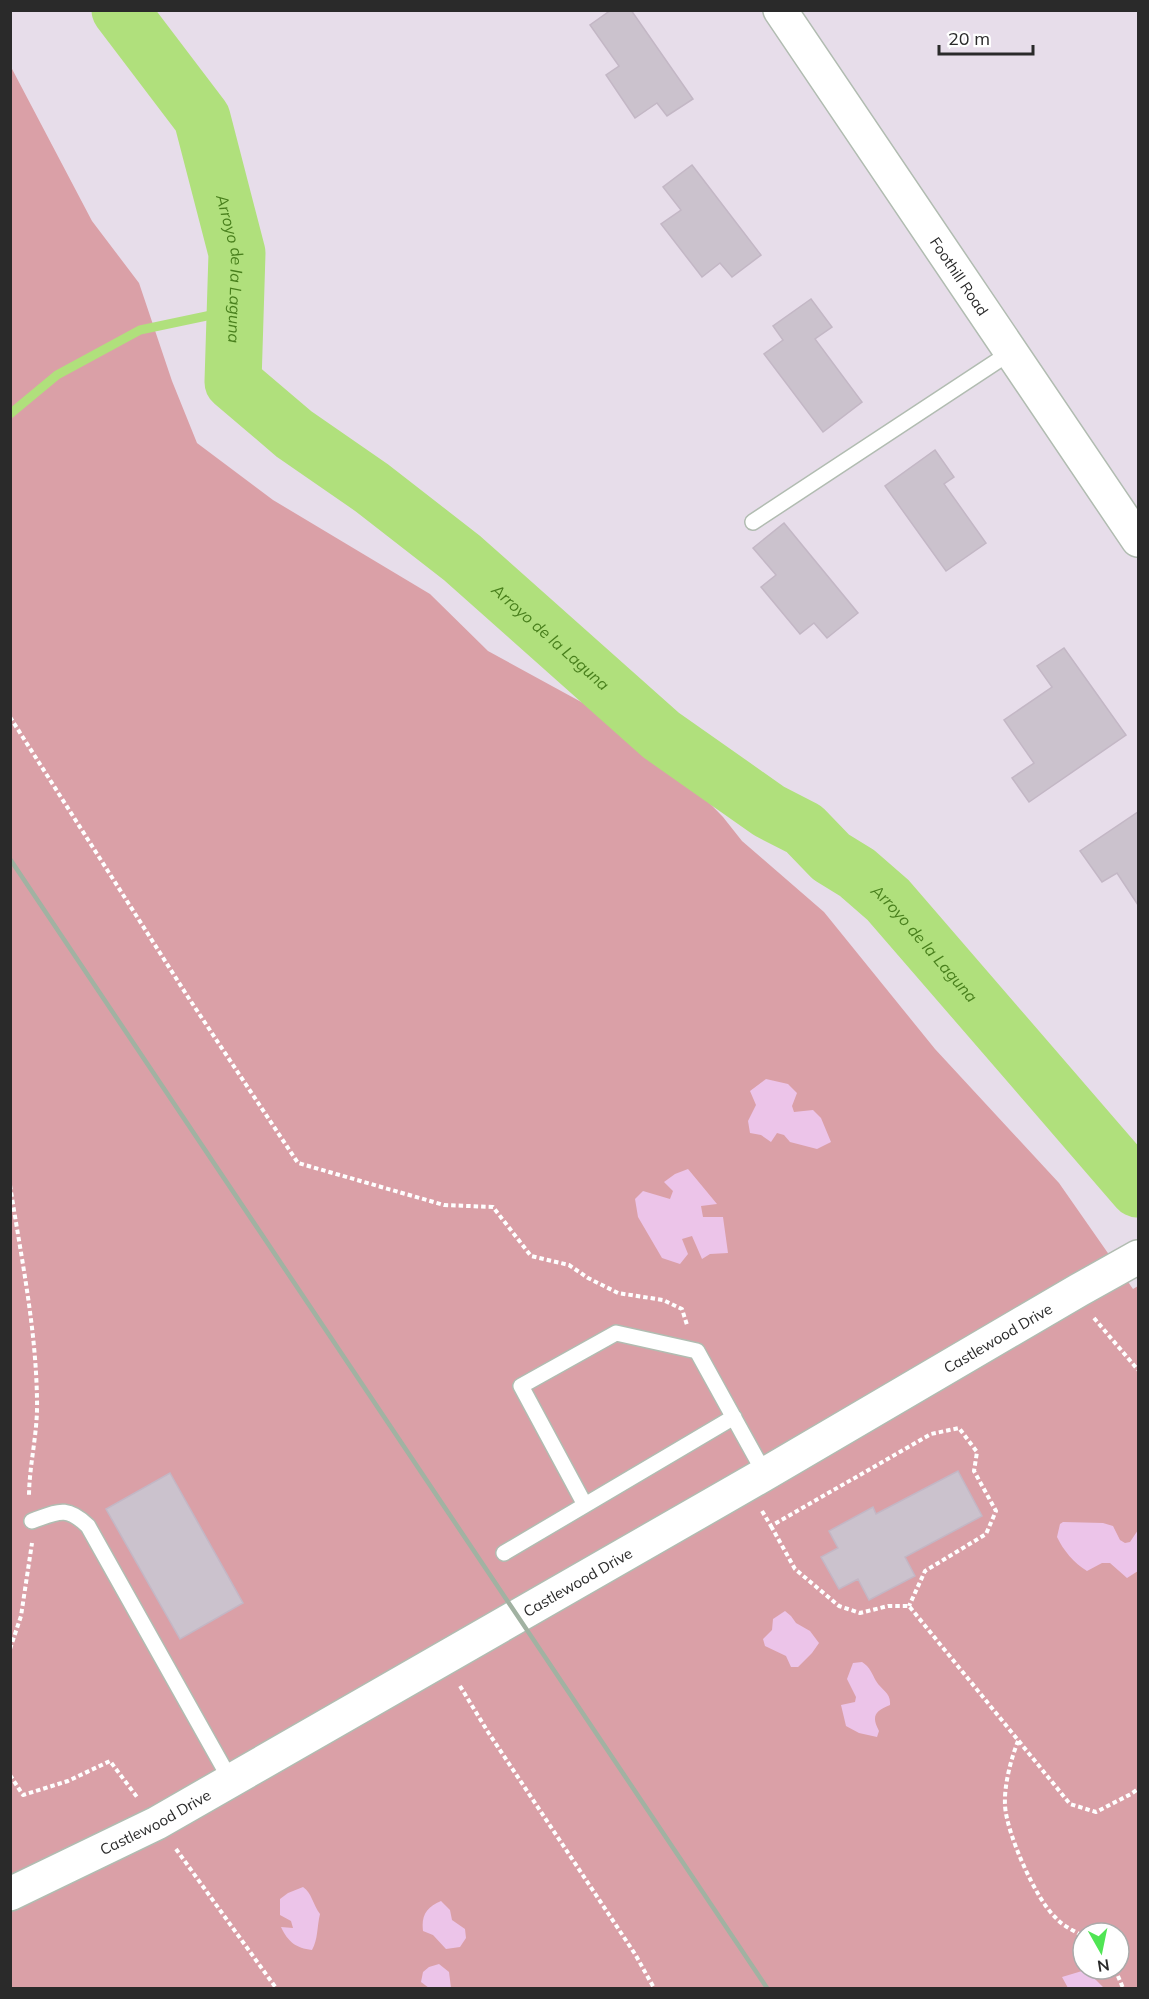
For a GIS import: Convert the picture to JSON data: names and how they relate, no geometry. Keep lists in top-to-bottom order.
{
  "streets": {
    "street": ["Foothill Road", "Castlewood Drive"]
  },
  "water": ["Arroyo de la Laguna"],
  "scale_bar": "20 m",
  "north": "bottom"
}
